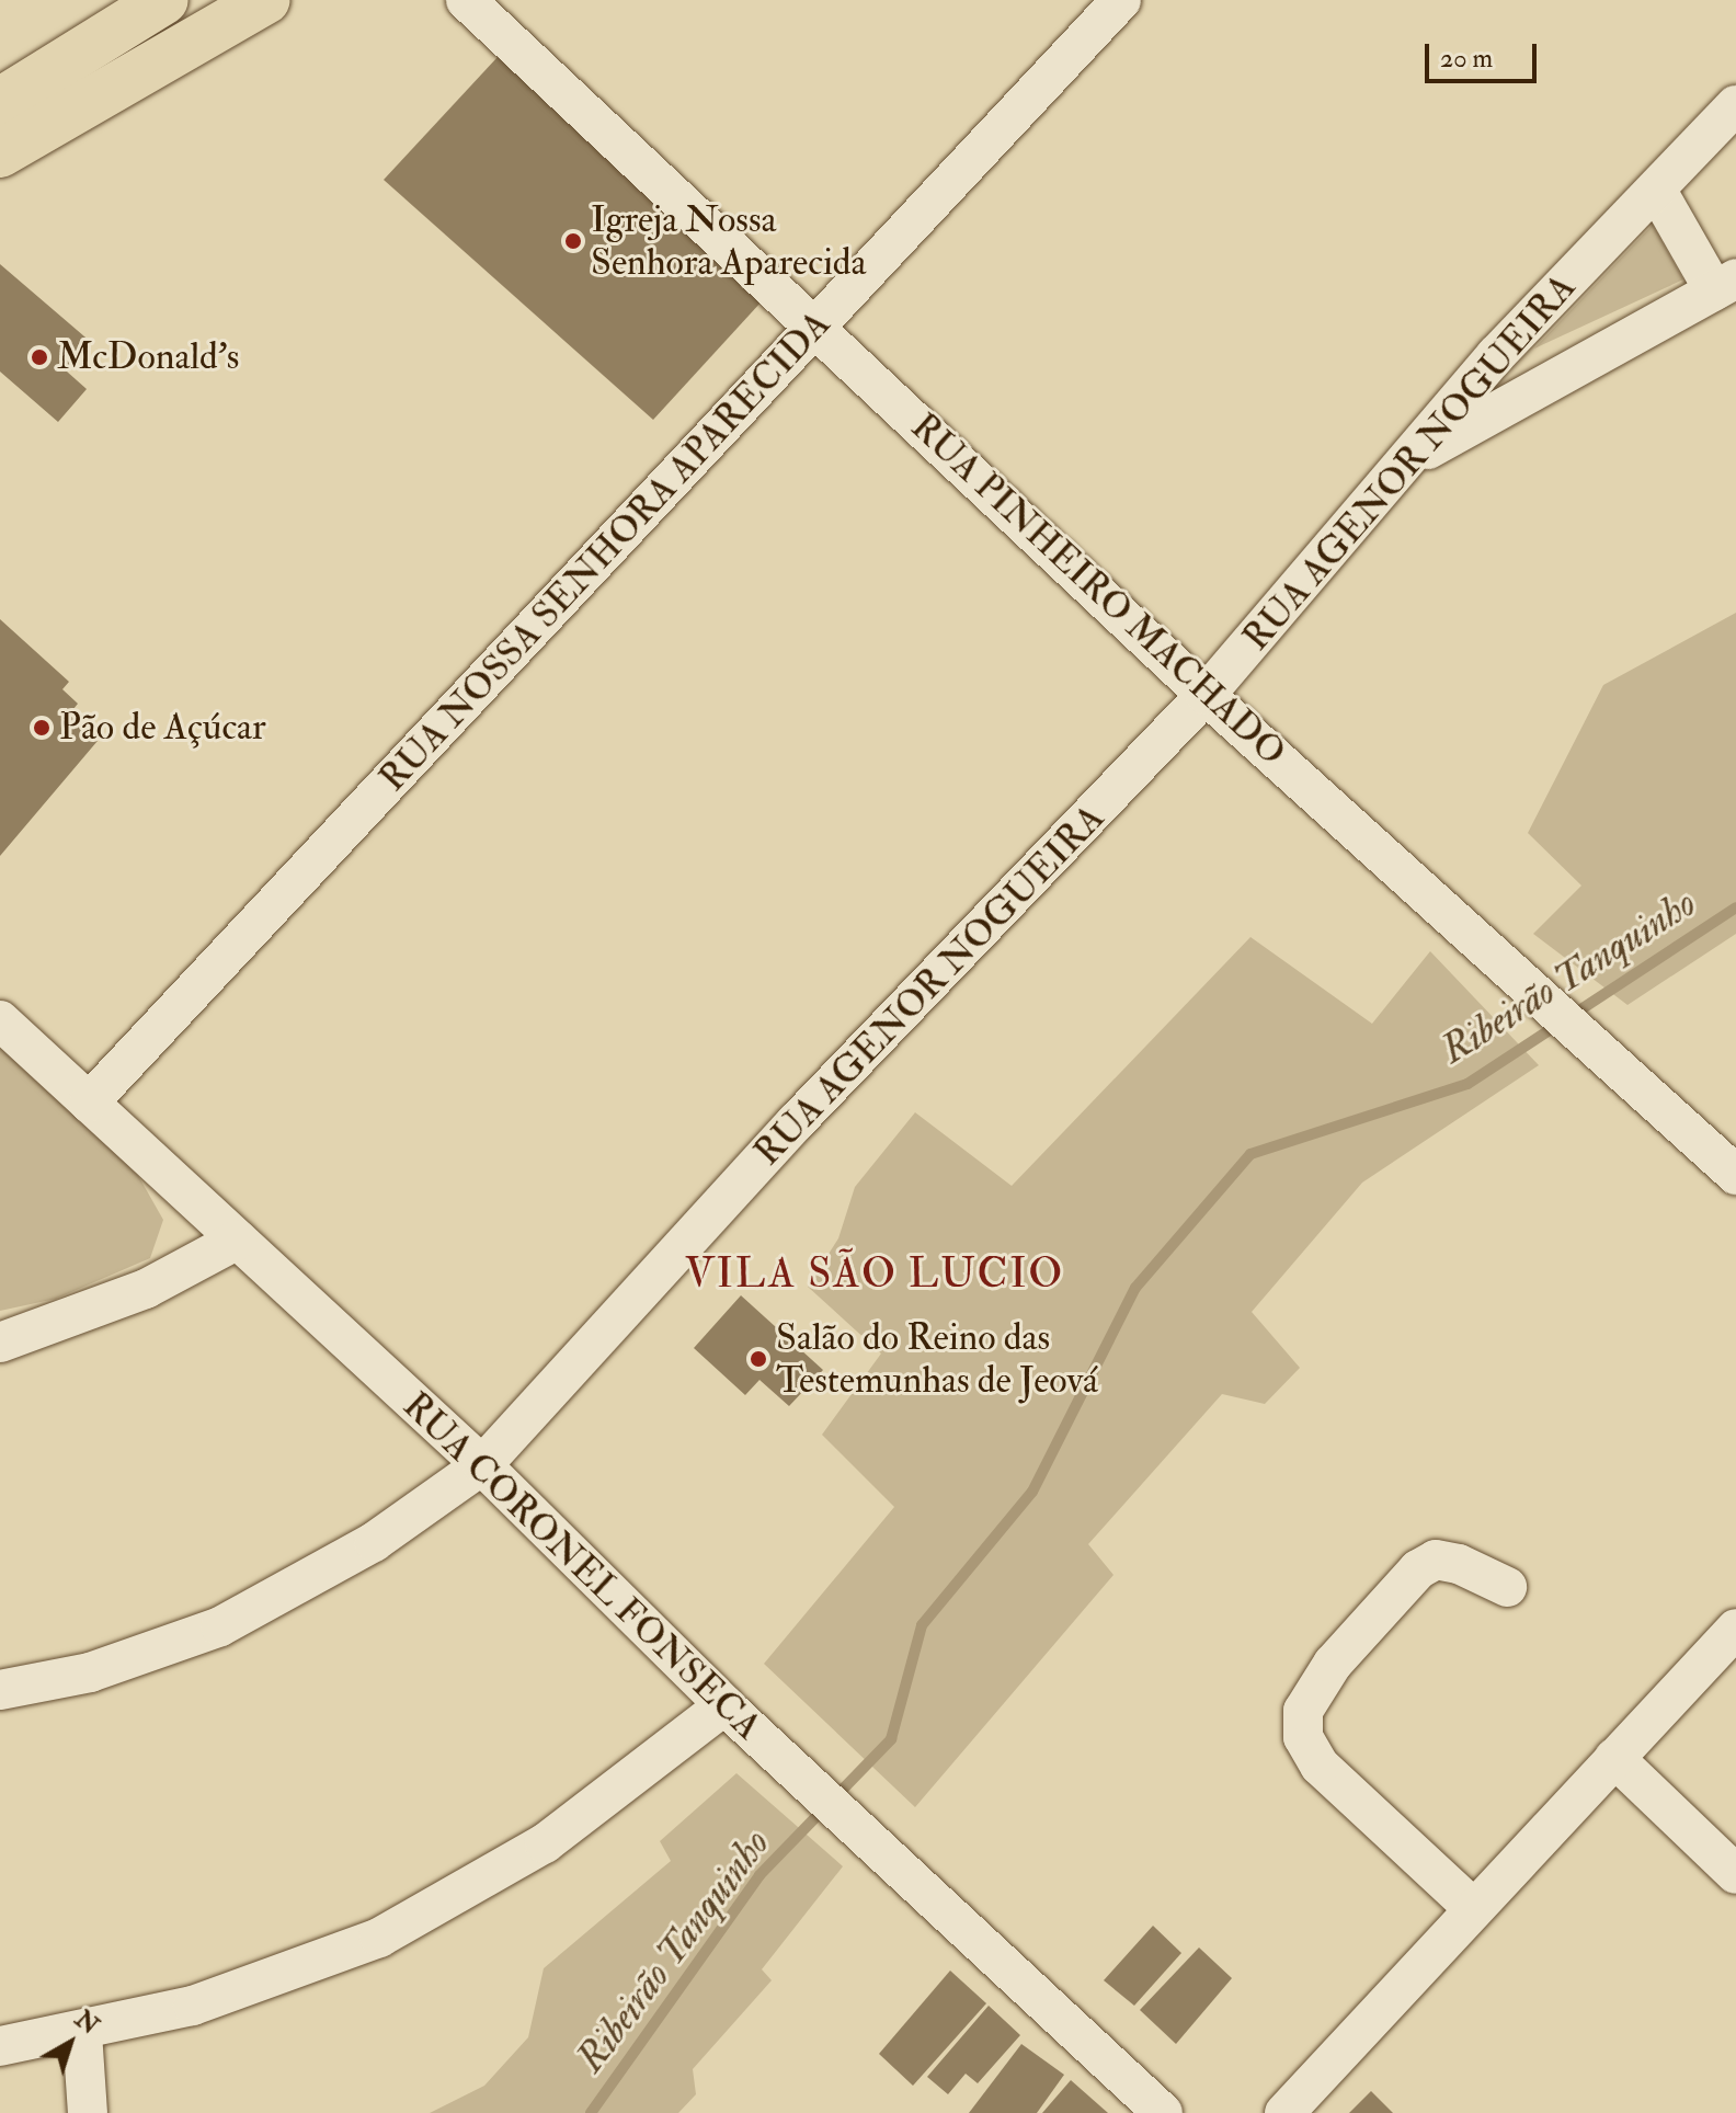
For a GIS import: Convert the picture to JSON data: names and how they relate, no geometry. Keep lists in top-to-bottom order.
{
  "streets": {
    "street": [
      "RUA AGENOR NOGUEIRA",
      "RUA NOSSA SENHORA APARECIDA",
      "RUA PINHEIRO MACHADO",
      "RUA CORONEL FONSECA"
    ]
  },
  "crossings": [
    ["RUA AGENOR NOGUEIRA", "RUA PINHEIRO MACHADO"],
    ["RUA AGENOR NOGUEIRA", "RUA CORONEL FONSECA"],
    ["RUA NOSSA SENHORA APARECIDA", "RUA PINHEIRO MACHADO"],
    ["RUA NOSSA SENHORA APARECIDA", "RUA CORONEL FONSECA"]
  ],
  "districts": ["VILA SÃO LUCIO"],
  "water": ["Ribeirão Tanquinho"],
  "places": [
    "Igreja Nossa Senhora Aparecida",
    "McDonald's",
    "Pão de Açúcar",
    "Salão do Reino das Testemunhas de Jeová"
  ],
  "scale_bar": "20 m",
  "north": "top right"
}
